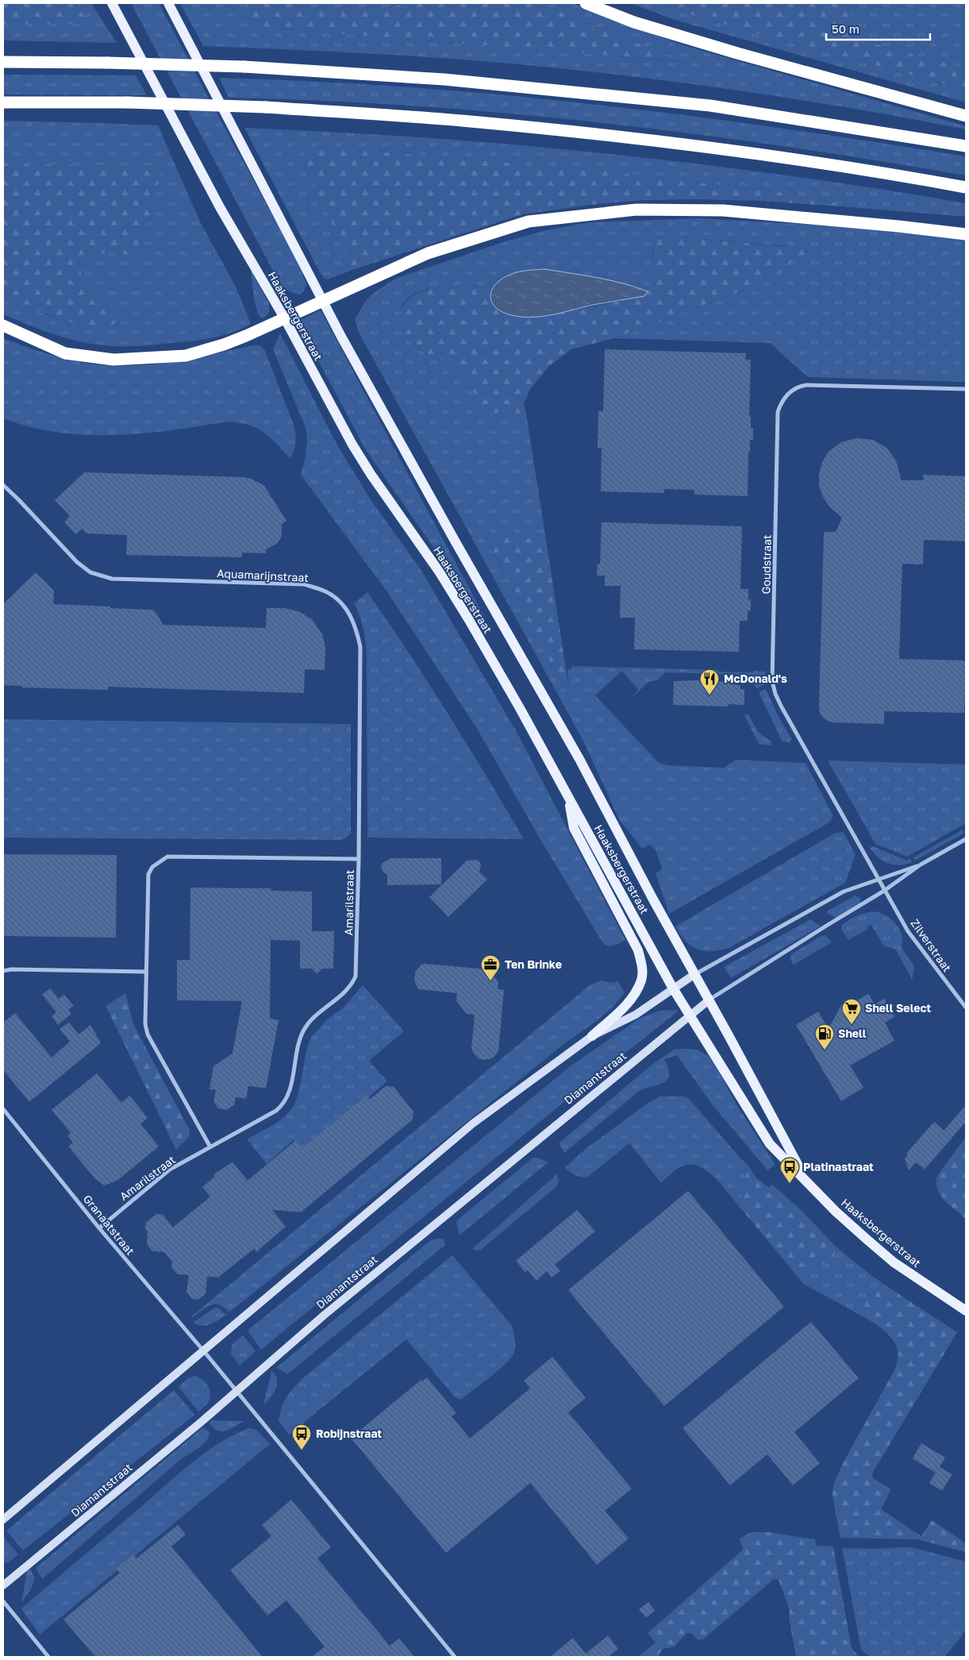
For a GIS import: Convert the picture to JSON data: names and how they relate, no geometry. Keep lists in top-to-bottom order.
{
  "streets": {
    "main road": ["Haaksbergerstraat", "Diamantstraat"],
    "street": [
      "Goudstraat",
      "Aquamarijnstraat",
      "Amarilstraat",
      "Zilverstraat",
      "Granaatstraat"
    ]
  },
  "crossings": [
    ["Haaksbergerstraat", "Diamantstraat"],
    ["Goudstraat", "Zilverstraat"],
    ["Aquamarijnstraat", "Amarilstraat"],
    ["Amarilstraat", "Granaatstraat"],
    ["Diamantstraat", "Granaatstraat"]
  ],
  "places": {
    "restaurant": ["McDonald's"],
    "office": ["Ten Brinke"],
    "supermarket": ["Shell Select"],
    "fuel station": ["Shell"],
    "bus stop": ["Platinastraat", "Robijnstraat"]
  },
  "scale_bar": "50 m"
}
